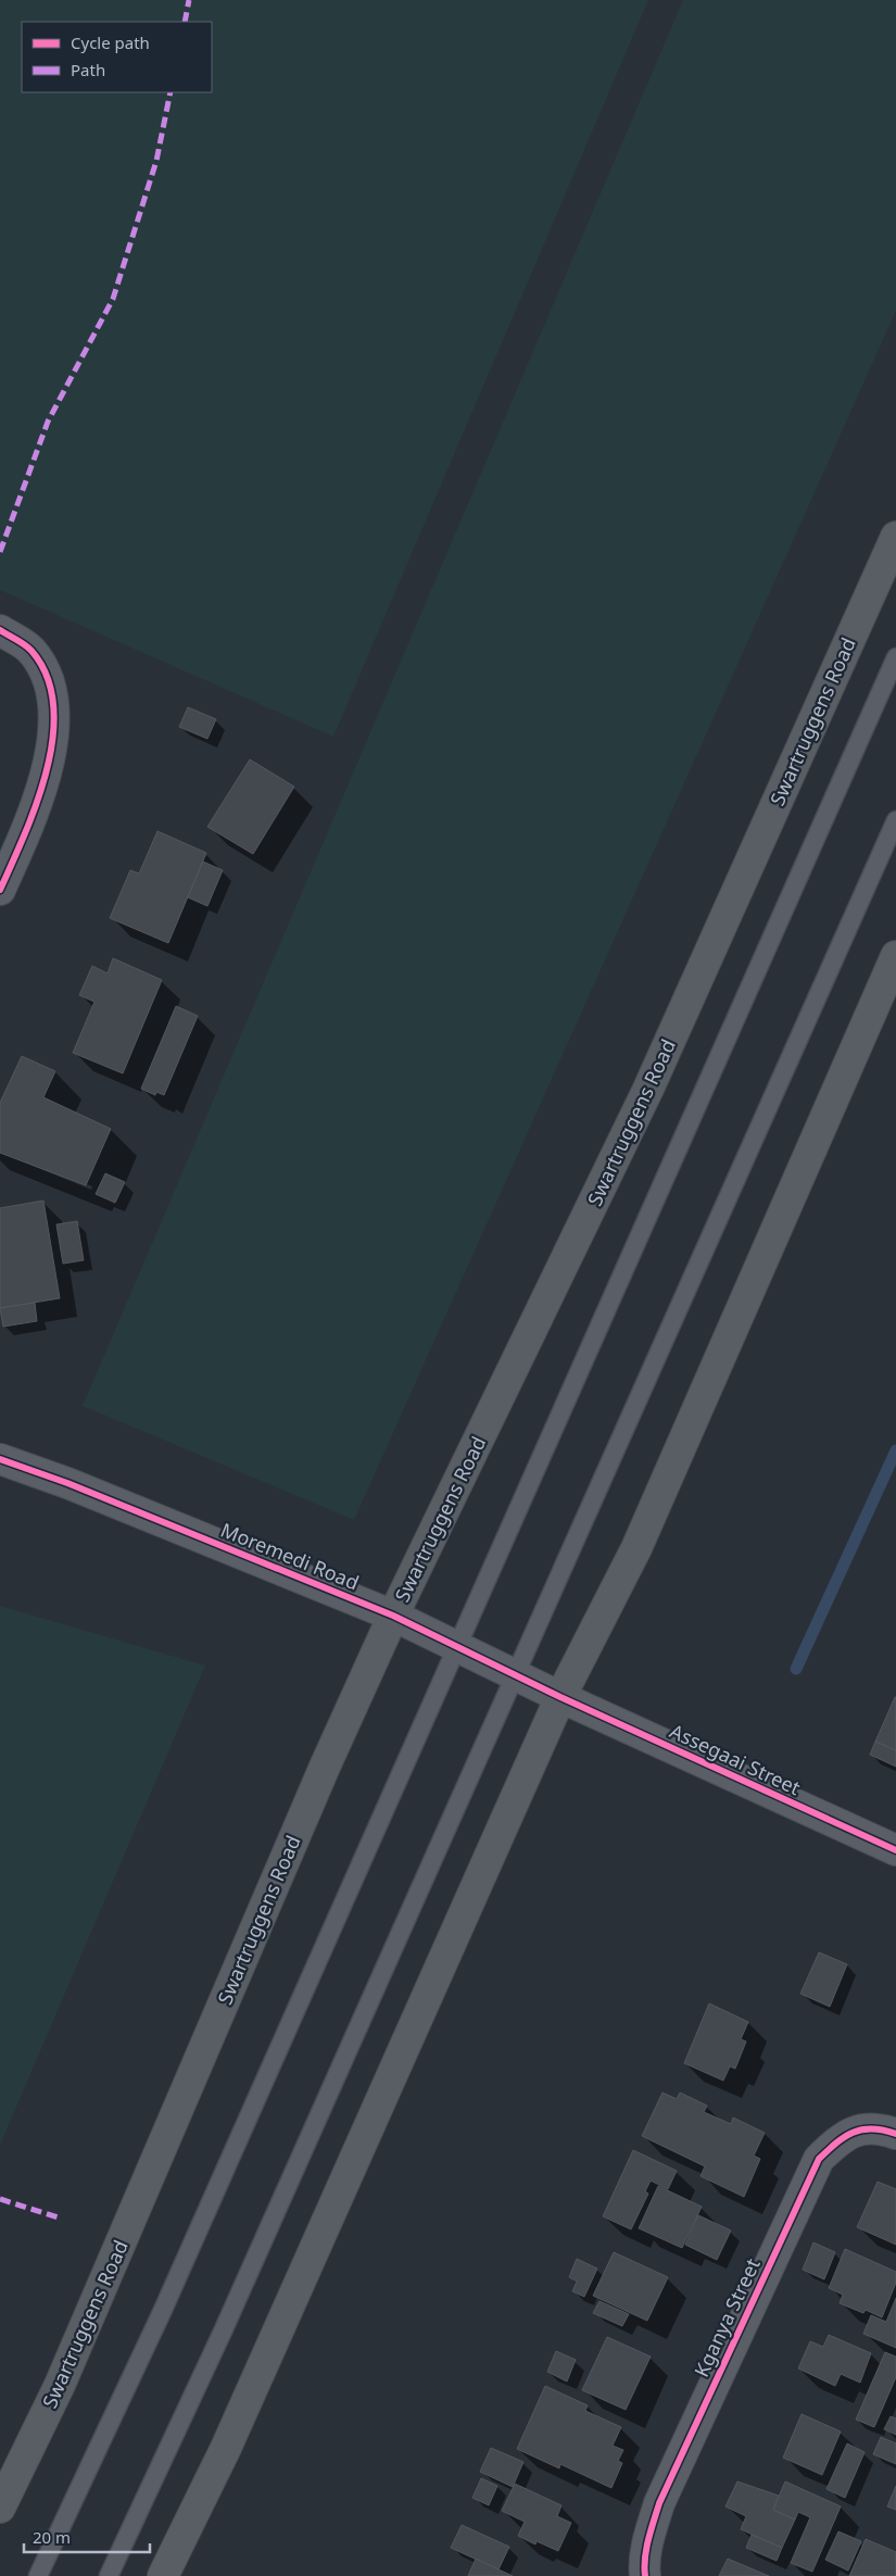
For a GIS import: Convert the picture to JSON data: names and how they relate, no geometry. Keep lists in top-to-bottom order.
{
  "streets": {
    "main road": ["Swartruggens Road"],
    "street": ["Moremedi Road", "Assegaai Street", "Kganya Street"]
  },
  "crossings": [
    ["Swartruggens Road", "Moremedi Road"],
    ["Moremedi Road", "Assegaai Street"]
  ],
  "legend": ["Cycle path", "Path"],
  "scale_bar": "20 m"
}
